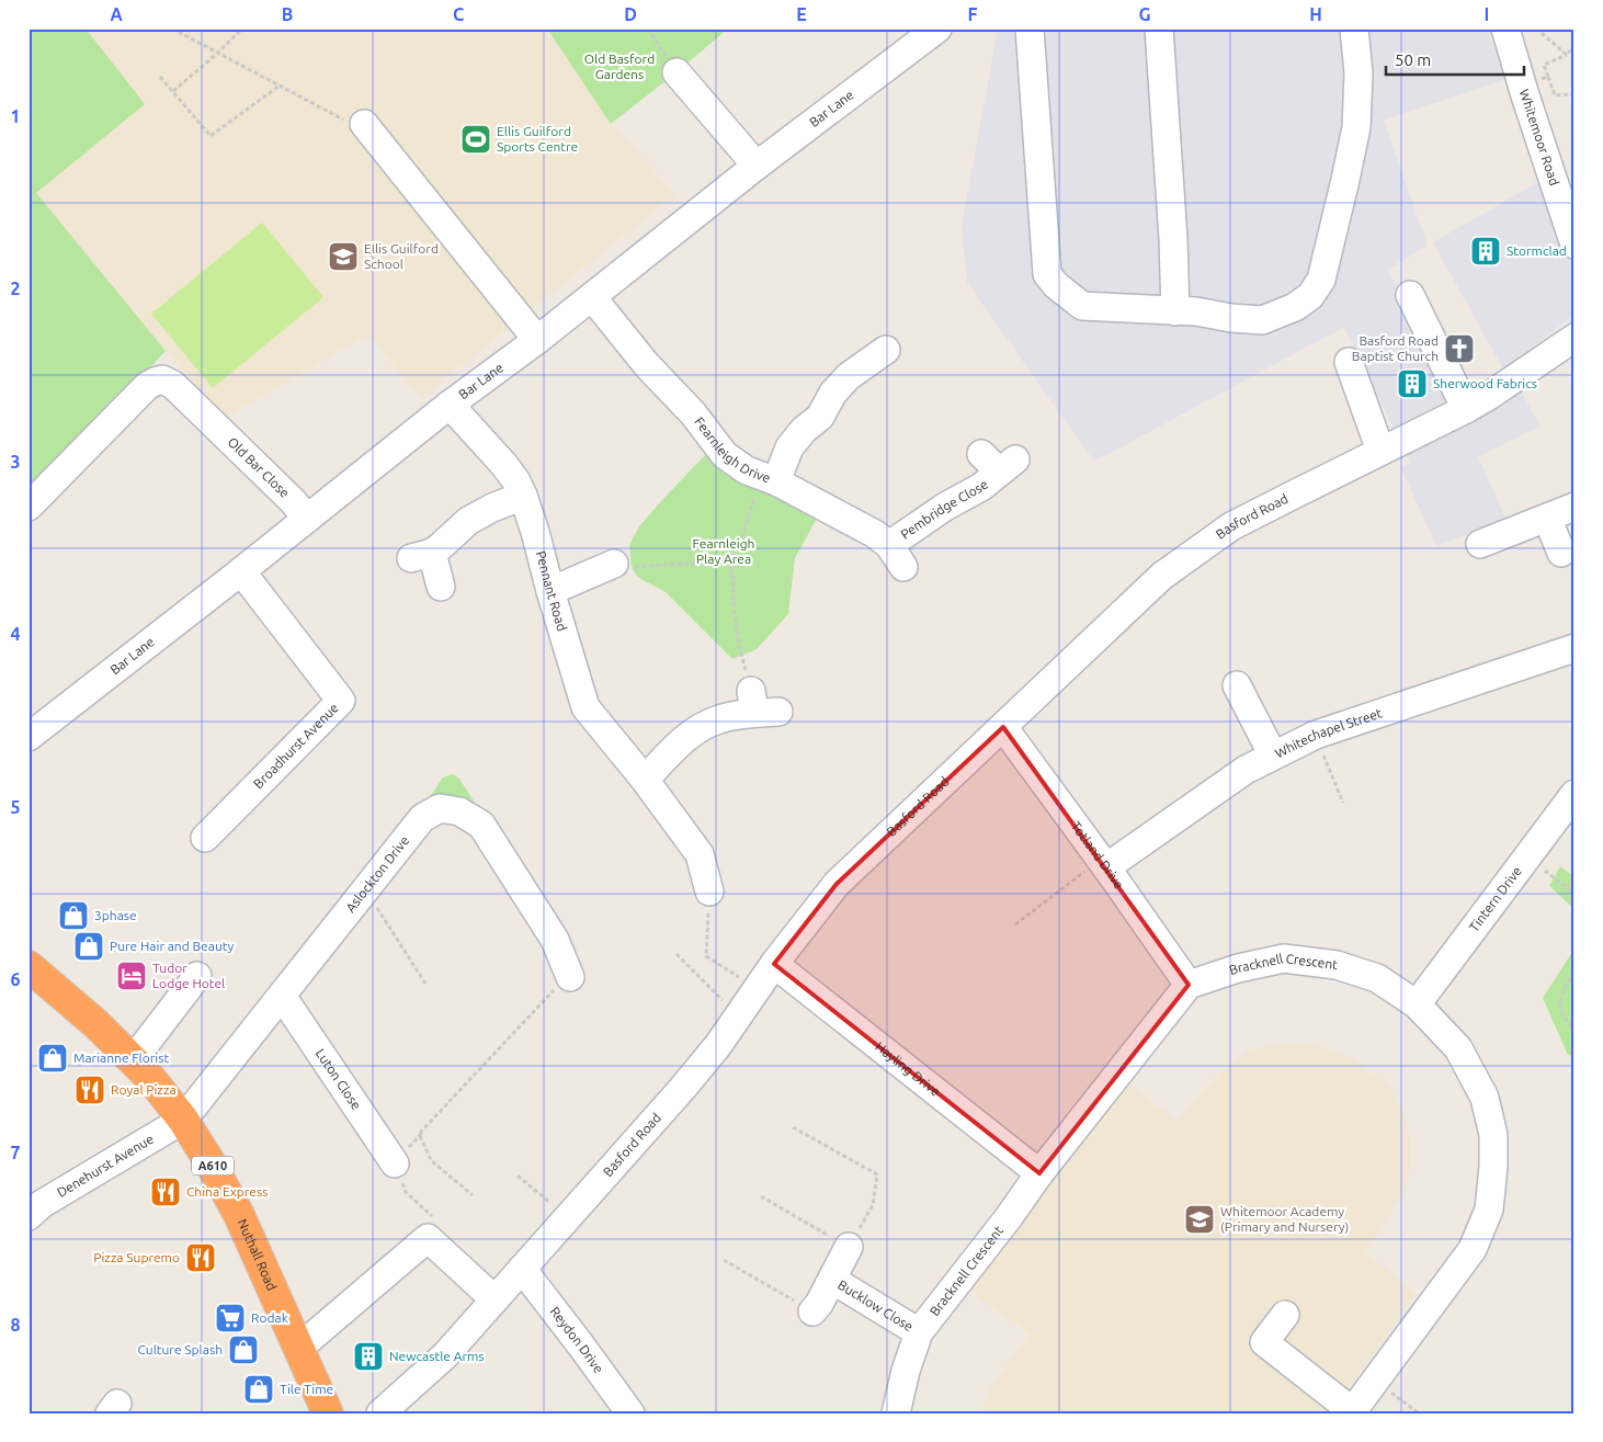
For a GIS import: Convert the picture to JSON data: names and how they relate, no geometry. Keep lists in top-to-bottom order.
{
  "streets": {
    "highway": ["A610", "Nuthall Road"],
    "street": [
      "Bar Lane",
      "Whitemoor Road",
      "Fearnleigh Drive",
      "Old Bar Close",
      "Pembridge Close",
      "Basford Road",
      "Pennant Road",
      "Whitechapel Street",
      "Broadhurst Avenue",
      "Totland Drive",
      "Aslockton Drive",
      "Tintern Drive",
      "Bracknell Crescent",
      "Hayling Drive",
      "Luton Close",
      "Denehurst Avenue",
      "Bucklow Close",
      "Reydon Drive"
    ]
  },
  "crossings": [
    ["Bar Lane", "Fearnleigh Drive"],
    ["Bar Lane", "Old Bar Close"],
    ["Bar Lane", "Pennant Road"],
    ["Bar Lane", "Broadhurst Avenue"],
    ["Fearnleigh Drive", "Pembridge Close"],
    ["Basford Road", "Totland Drive"],
    ["Basford Road", "Hayling Drive"],
    ["Basford Road", "Reydon Drive"],
    ["Whitechapel Street", "Totland Drive"],
    ["Totland Drive", "Bracknell Crescent"],
    ["Aslockton Drive", "Luton Close"],
    ["Aslockton Drive", "Denehurst Avenue"],
    ["Aslockton Drive", "Nuthall Road"],
    ["Tintern Drive", "Bracknell Crescent"],
    ["Bracknell Crescent", "Hayling Drive"],
    ["Bracknell Crescent", "Bucklow Close"],
    ["Denehurst Avenue", "Nuthall Road"]
  ],
  "parks": ["Old Basford Gardens", "Fearnleigh Play Area"],
  "places": {
    "sports": ["Ellis Guilford Sports Centre"],
    "building": ["Stormclad", "Sherwood Fabrics", "Newcastle Arms"],
    "school or university": ["Ellis Guilford School", "Whitemoor Academy (Primary and Nursery)"],
    "church": ["Basford Road Baptist Church"],
    "shop": [
      "3phase",
      "Pure Hair and Beauty",
      "Marianne Florist",
      "Culture Splash",
      "Tile Time"
    ],
    "hotel": ["Tudor Lodge Hotel"],
    "restaurant": ["Royal Pizza", "China Express", "Pizza Supremo"],
    "supermarket": ["Rodak"]
  },
  "scale_bar": "50 m",
  "grid": {
    "columns": [
      "A",
      "B",
      "C",
      "D",
      "E",
      "F",
      "G",
      "H",
      "I"
    ],
    "rows": [
      "1",
      "2",
      "3",
      "4",
      "5",
      "6",
      "7",
      "8"
    ]
  }
}
